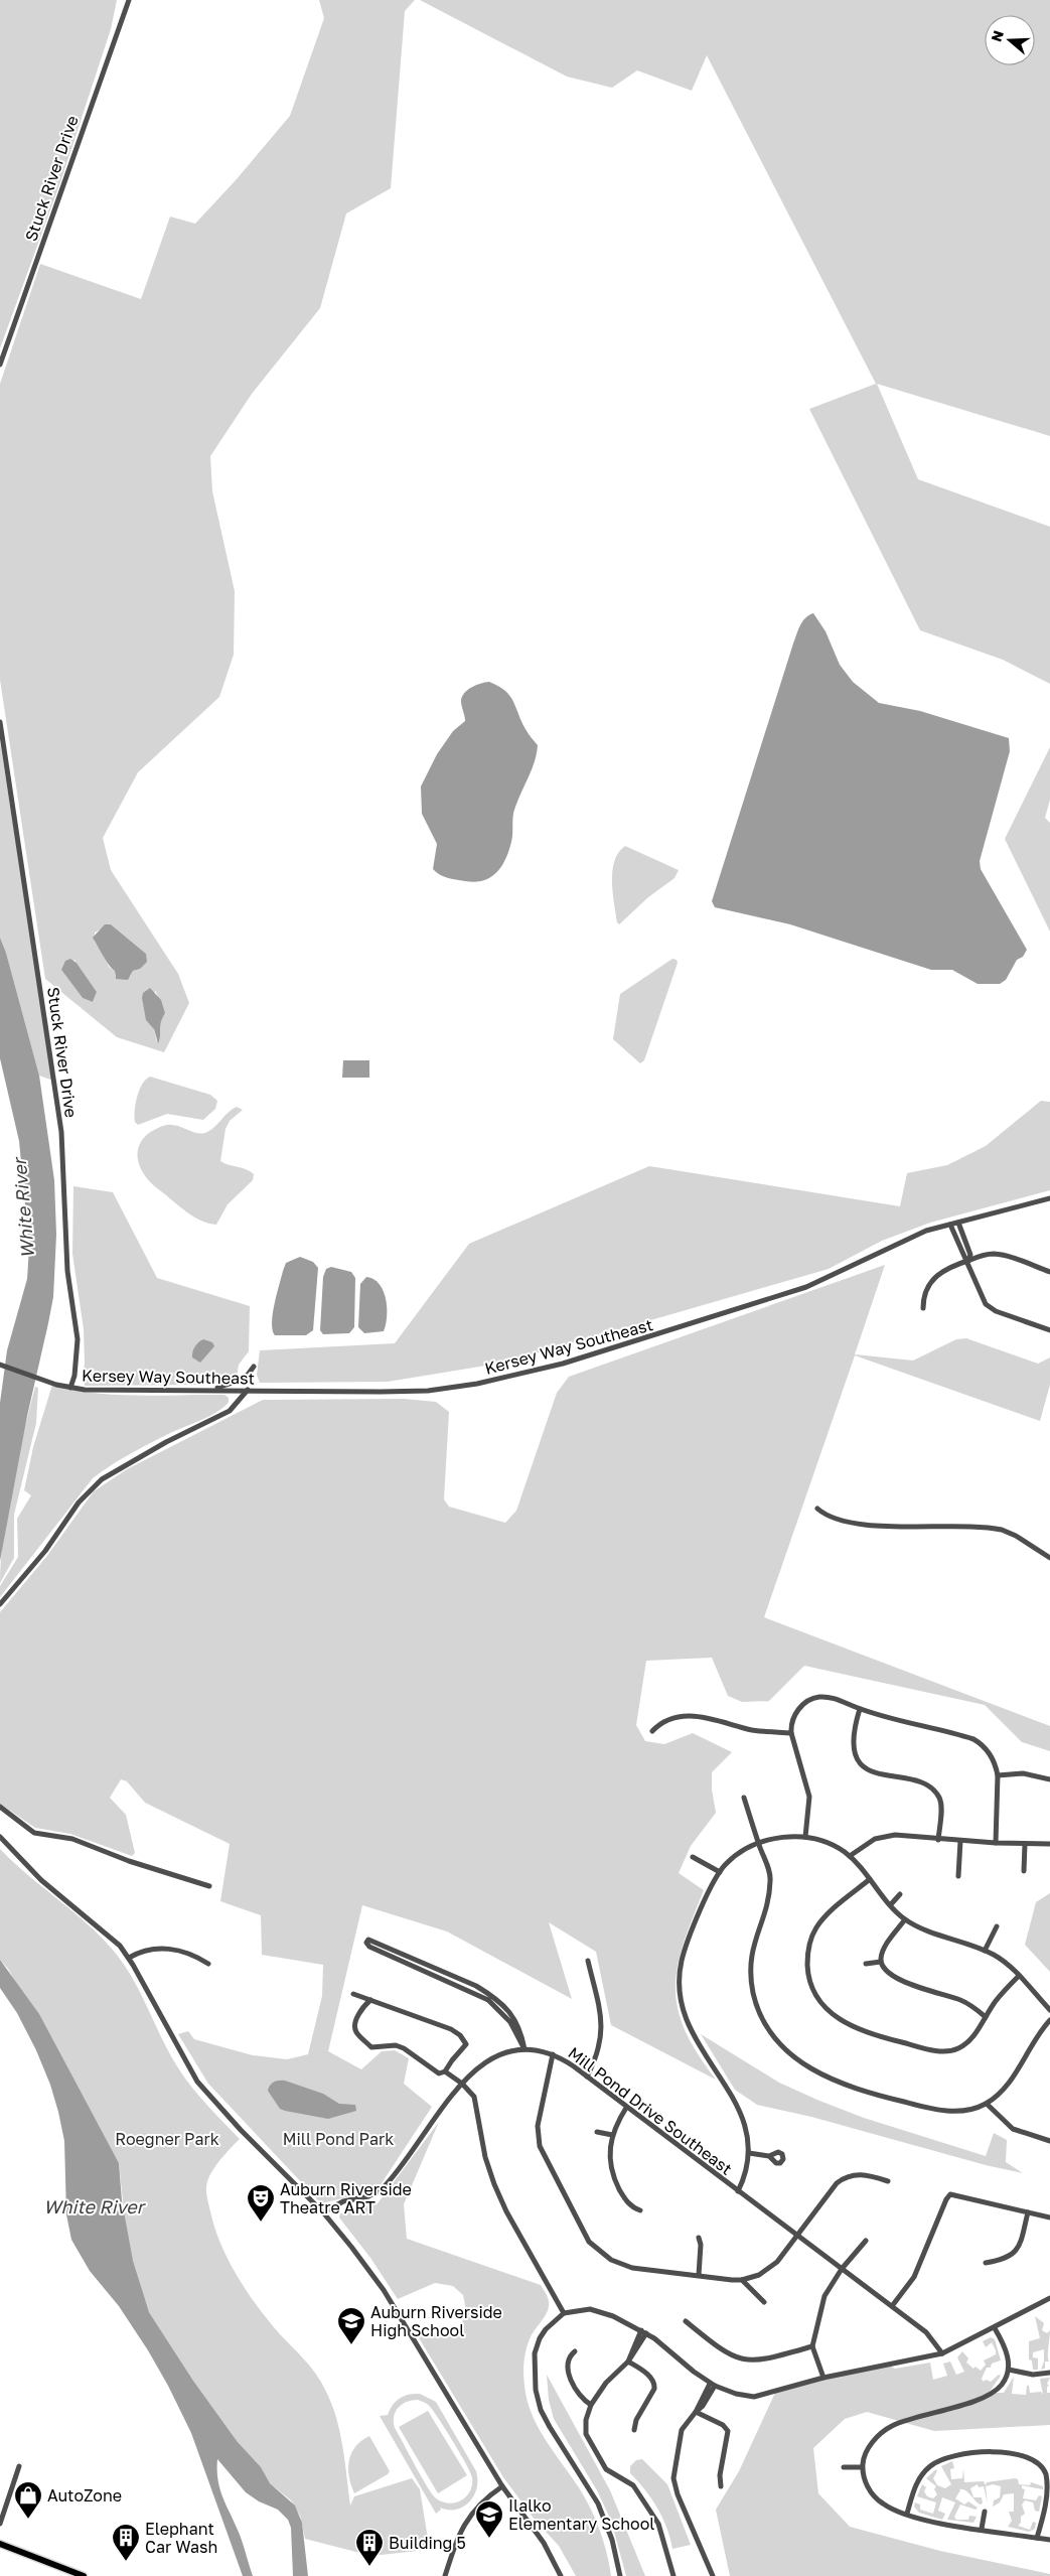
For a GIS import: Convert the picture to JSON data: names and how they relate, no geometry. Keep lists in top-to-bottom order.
{
  "streets": {
    "street": ["Stuck River Drive", "Kersey Way Southeast", "Mill Pond Drive Southeast"]
  },
  "crossings": [
    ["Stuck River Drive", "Kersey Way Southeast"]
  ],
  "water": ["White River"],
  "parks": ["Roegner Park", "Mill Pond Park"],
  "places": {
    "theatre": ["Auburn Riverside Theatre ART"],
    "school or university": ["Auburn Riverside High School", "Ilalko Elementary School"],
    "shop": ["AutoZone"],
    "building": ["Elephant Car Wash", "Building 5"]
  },
  "north": "left"
}
